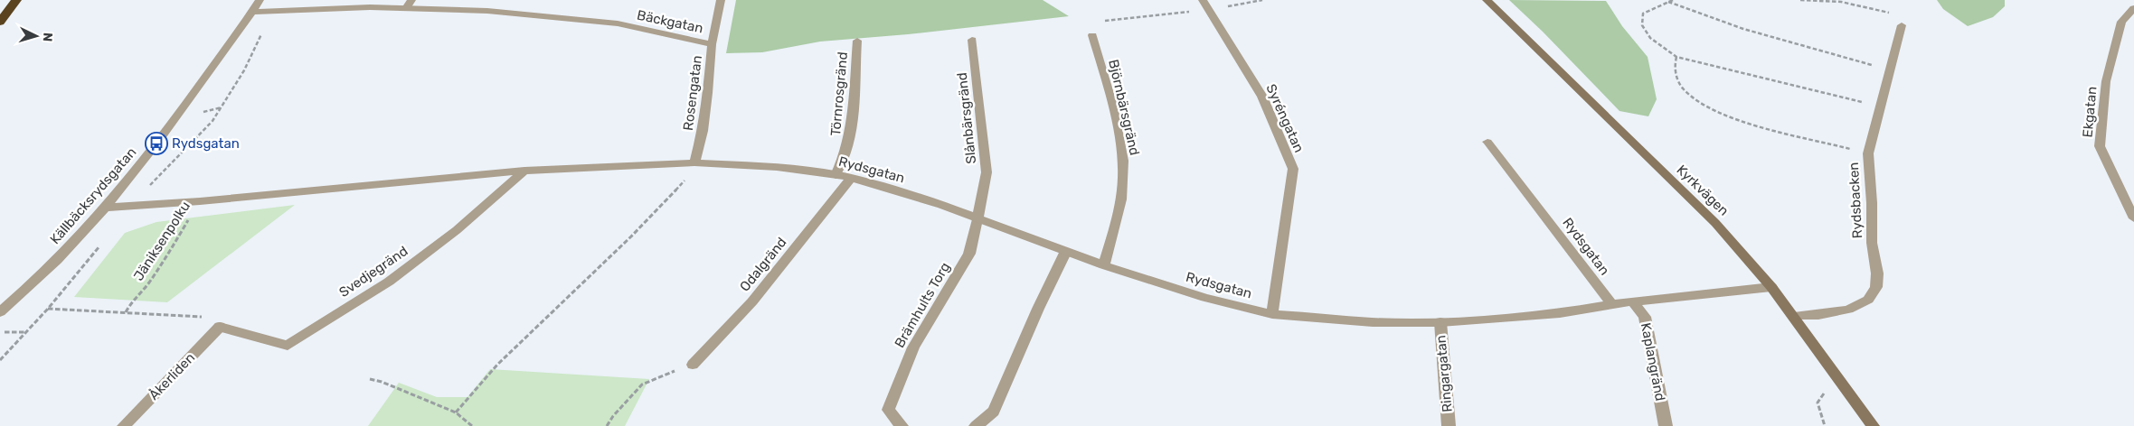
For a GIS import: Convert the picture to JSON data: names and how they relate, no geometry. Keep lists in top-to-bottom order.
{
  "streets": {
    "street": [
      "Bäckgatan",
      "Rosengatan",
      "Törnrosgränd",
      "Björnbärsgränd",
      "Ekgatan",
      "Slånbärsgränd",
      "Syréngatan",
      "Rydsgatan",
      "Kyrkvägen",
      "Källbäcksrydsgatan",
      "Rydsbacken",
      "Odalgränd",
      "Svedjegränd",
      "Brämhults Torg",
      "Kaplangränd",
      "Ringargatan",
      "Åkerliden"
    ],
    "path": ["Jäniksenpolku"]
  },
  "crossings": [
    ["Bäckgatan", "Rosengatan"],
    ["Bäckgatan", "Källbäcksrydsgatan"],
    ["Rosengatan", "Rydsgatan"],
    ["Törnrosgränd", "Rydsgatan"],
    ["Björnbärsgränd", "Rydsgatan"],
    ["Slånbärsgränd", "Rydsgatan"],
    ["Slånbärsgränd", "Brämhults Torg"],
    ["Syréngatan", "Rydsgatan"],
    ["Rydsgatan", "Kyrkvägen"],
    ["Rydsgatan", "Källbäcksrydsgatan"],
    ["Rydsgatan", "Jäniksenpolku"],
    ["Rydsgatan", "Odalgränd"],
    ["Rydsgatan", "Svedjegränd"],
    ["Rydsgatan", "Brämhults Torg"],
    ["Rydsgatan", "Kaplangränd"],
    ["Rydsgatan", "Ringargatan"],
    ["Kyrkvägen", "Rydsbacken"],
    ["Svedjegränd", "Åkerliden"]
  ],
  "places": {
    "bus stop": ["Rydsgatan"]
  },
  "north": "right"
}
